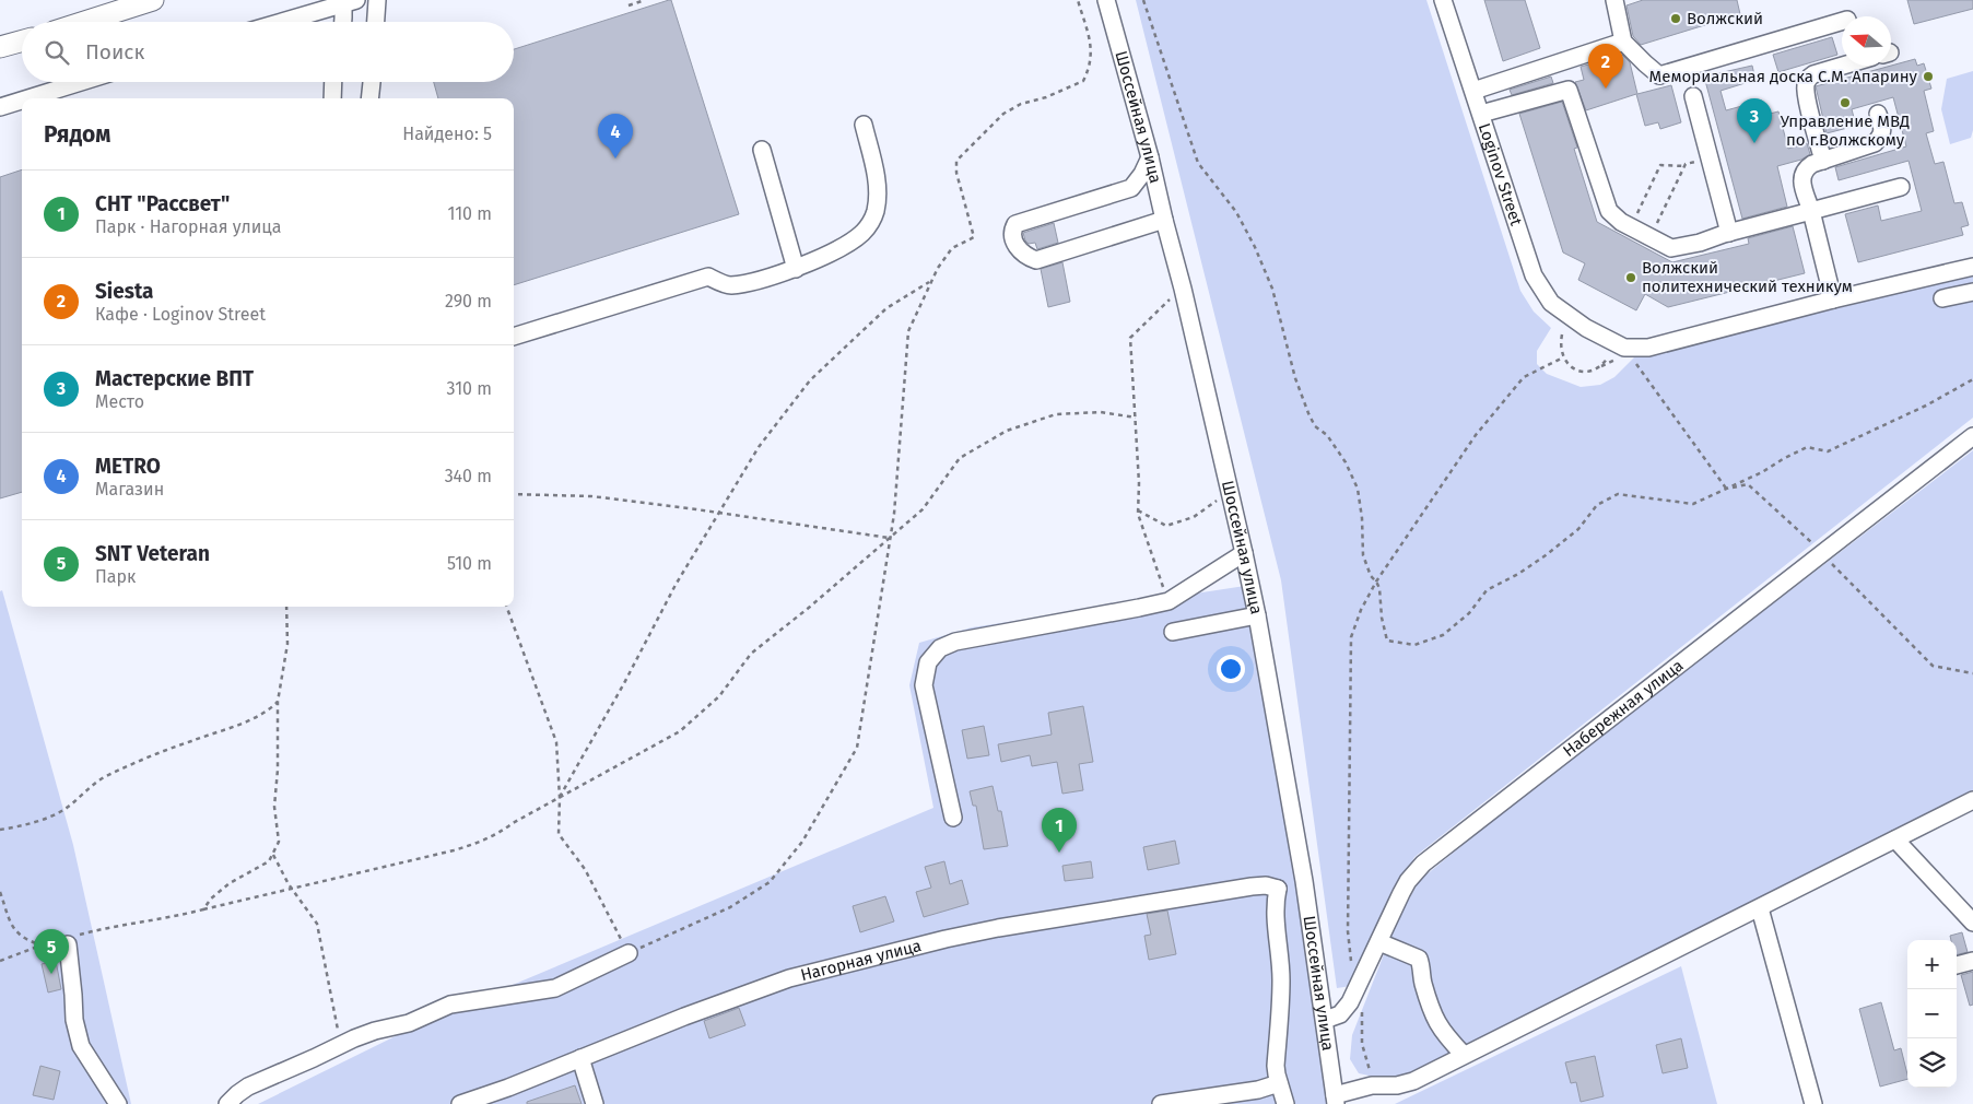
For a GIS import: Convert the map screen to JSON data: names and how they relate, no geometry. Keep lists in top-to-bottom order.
{
  "streets": {
    "street": [
      "Шоссейная улица",
      "Loginov Street",
      "Набережная улица",
      "Нагорная улица"
    ]
  },
  "crossings": [
    ["Шоссейная улица", "Набережная улица"],
    ["Шоссейная улица", "Нагорная улица"]
  ],
  "places": [
    "Волжский",
    "Мемориальная доска С.М. Апарину",
    "Управление МВД по г.Волжскому",
    "Волжский политехнический техникум"
  ],
  "north": "left",
  "page": {
    "search": "Поиск",
    "pins": [
      "2",
      "3",
      "4",
      "1",
      "5"
    ],
    "heading": ["Рядом", "Найдено: 5"],
    "list": [
      {
        "mark": "1",
        "name": "СНТ \"Рассвет\"",
        "note": "Парк · Нагорная улица",
        "value": "110 m"
      },
      {
        "mark": "2",
        "name": "Siesta",
        "note": "Кафе · Loginov Street",
        "value": "290 m"
      },
      {
        "mark": "3",
        "name": "Мастерские ВПТ",
        "note": "Место",
        "value": "310 m"
      },
      {
        "mark": "4",
        "name": "METRO",
        "note": "Магазин",
        "value": "340 m"
      },
      {
        "mark": "5",
        "name": "SNT Veteran",
        "note": "Парк",
        "value": "510 m"
      }
    ],
    "map_buttons": ["+", "−"]
  }
}
